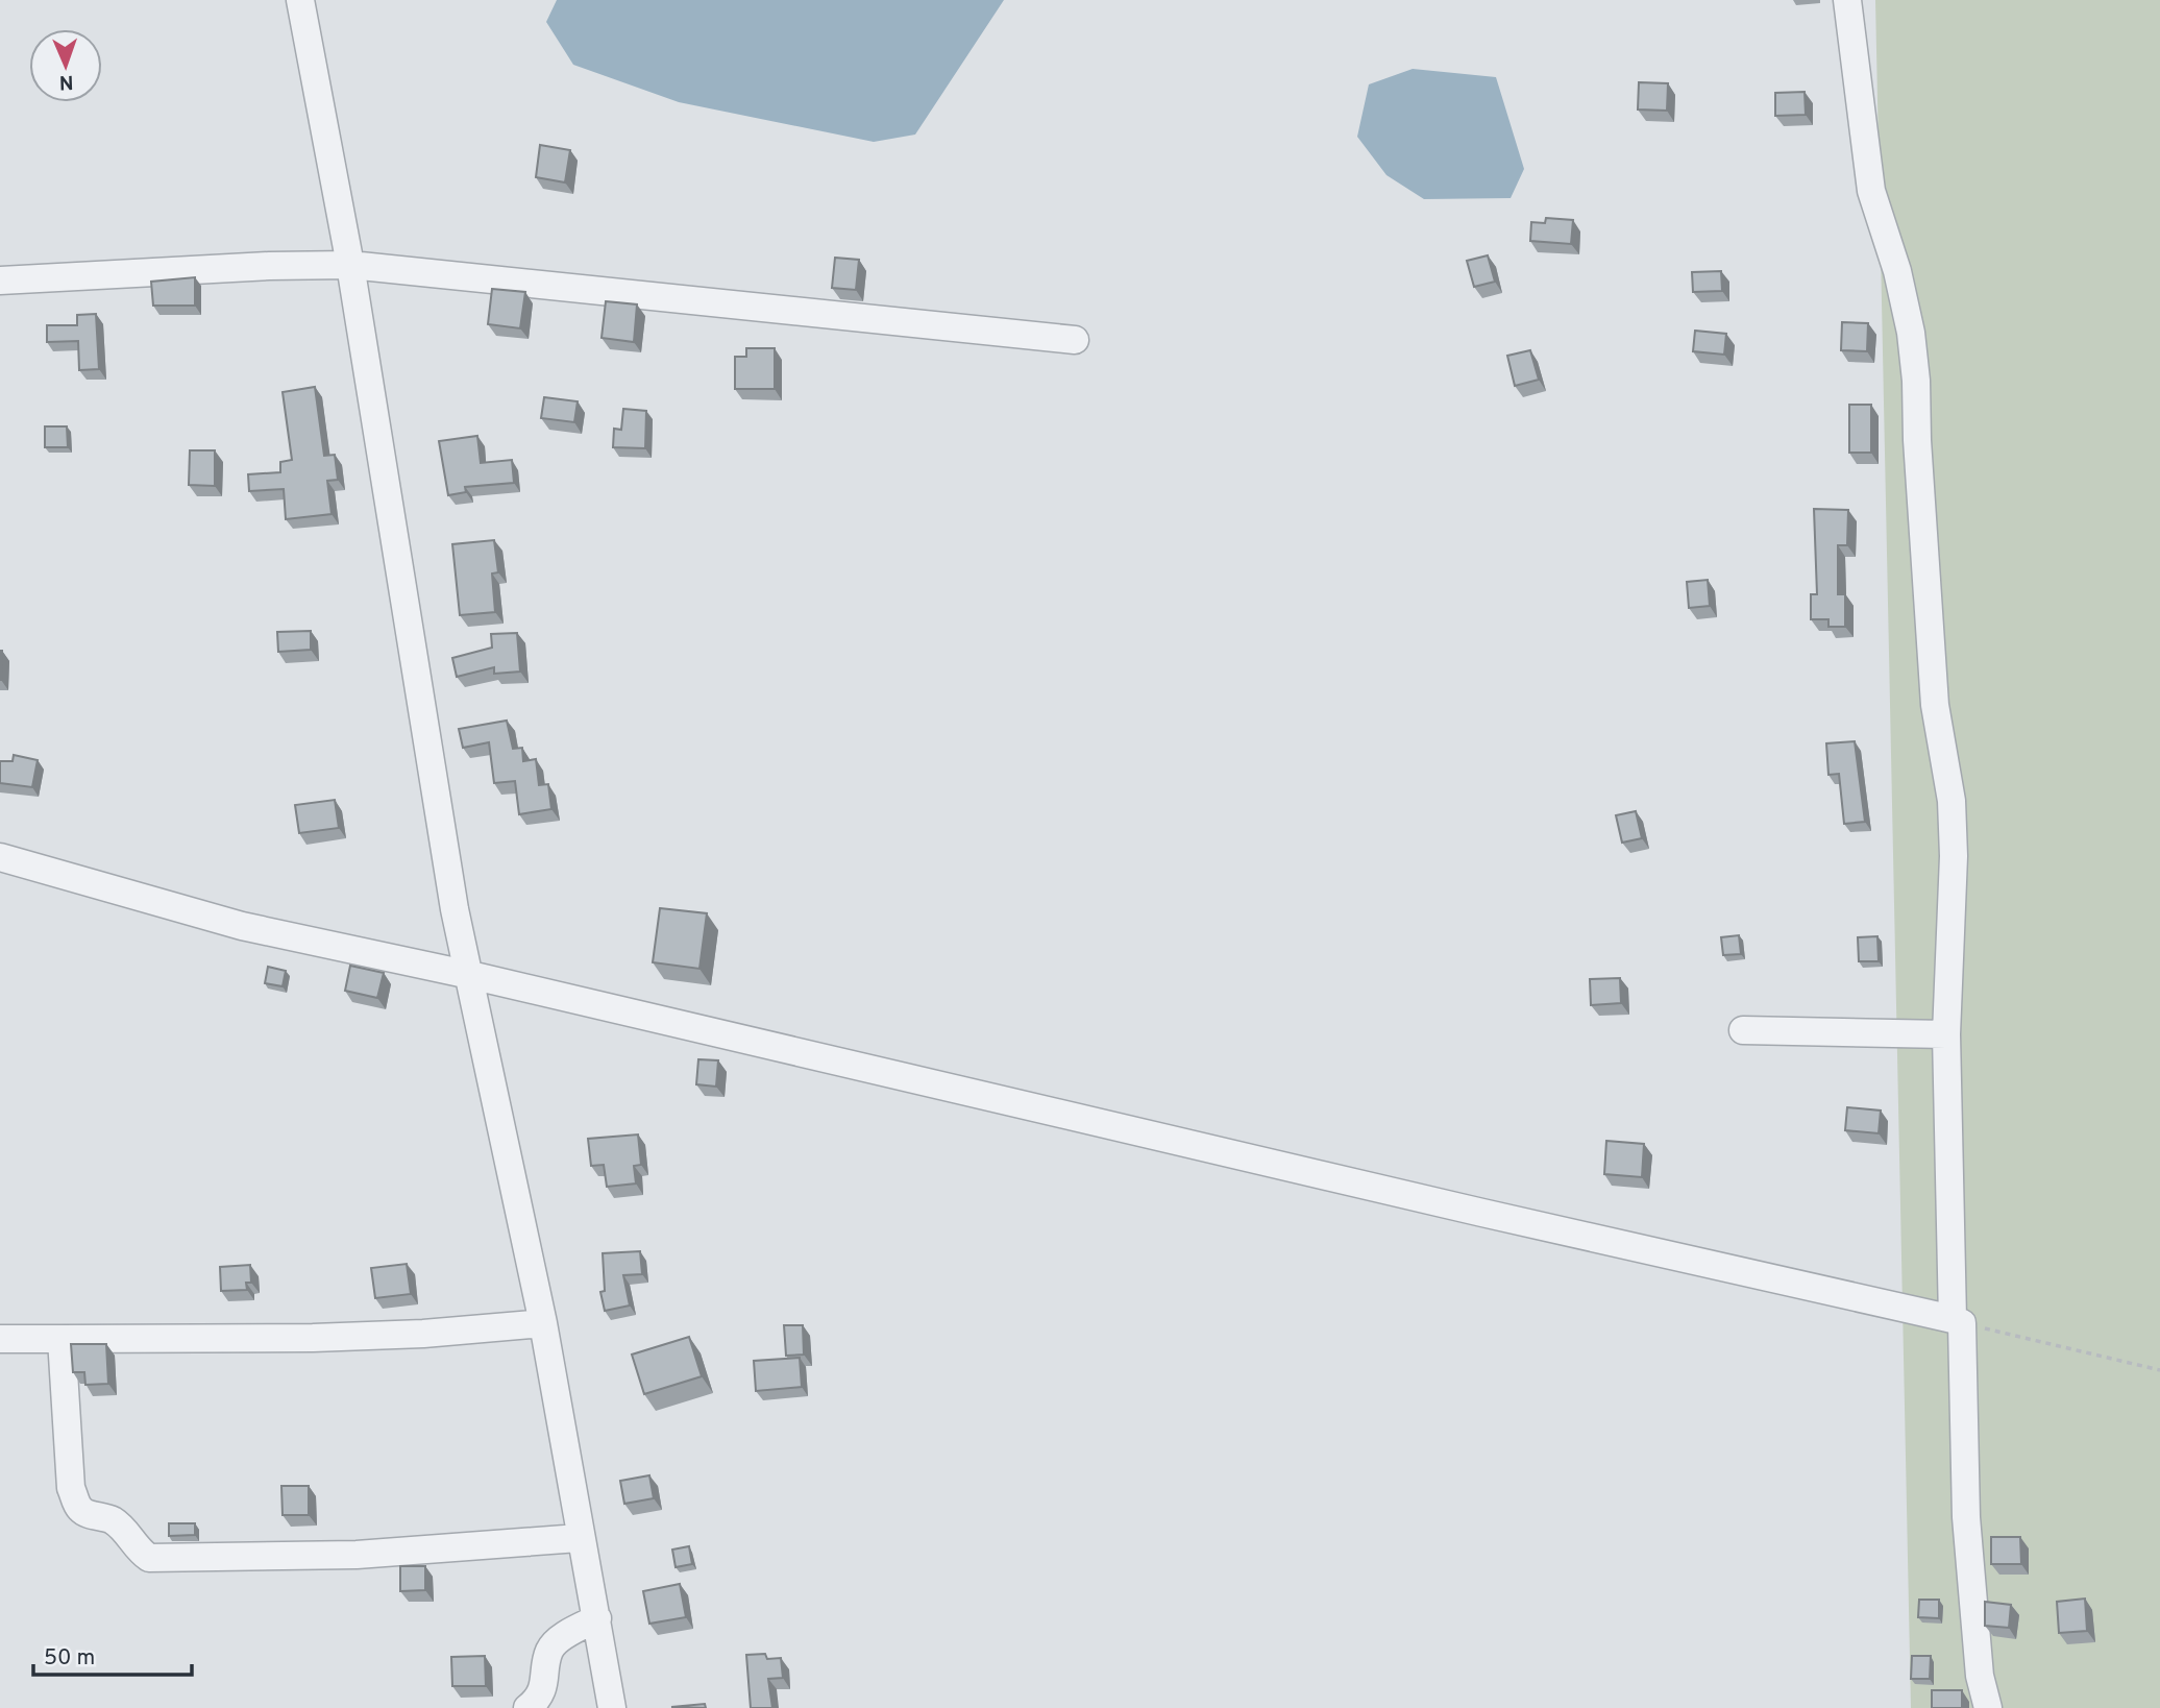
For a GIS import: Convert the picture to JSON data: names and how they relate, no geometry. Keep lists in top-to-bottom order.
{
  "scale_bar": "50 m",
  "north": "bottom"
}
